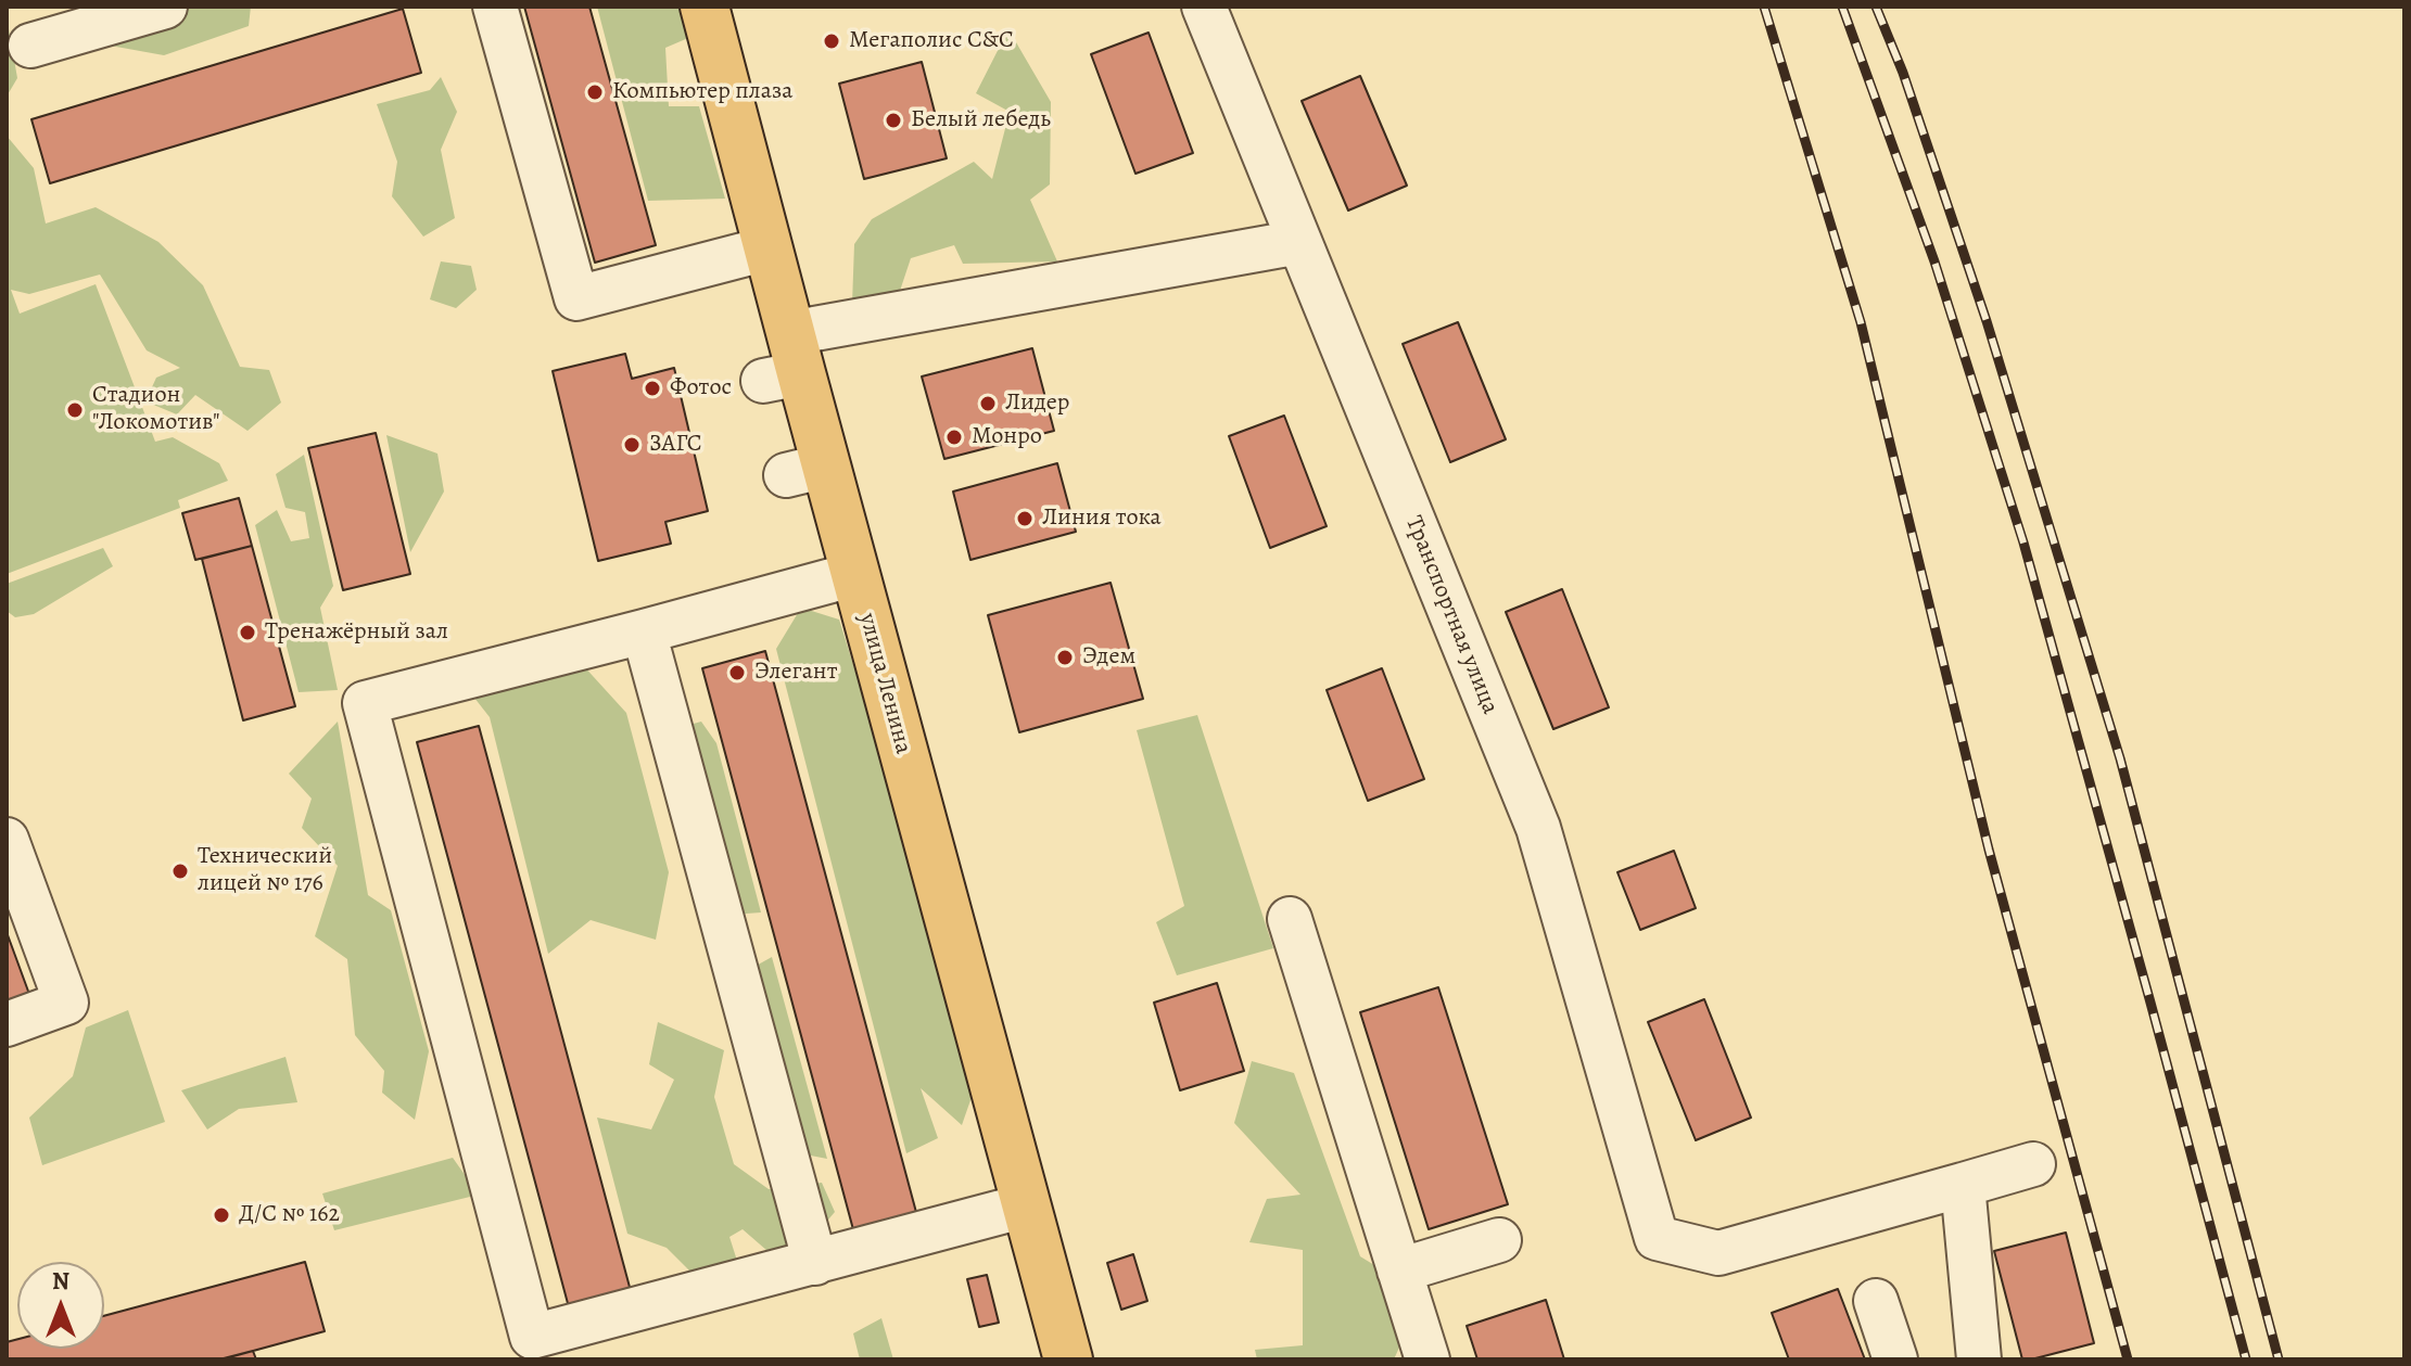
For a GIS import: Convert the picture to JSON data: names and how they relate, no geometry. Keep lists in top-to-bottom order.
{
  "streets": {
    "main road": ["улица Ленина"],
    "street": ["Транспортная улица"]
  },
  "places": [
    "Мегаполис C&С",
    "Компьютер плаза",
    "Белый лебедь",
    "Фотос",
    "Лидер",
    "Стадион \"Локомотив\"",
    "Монро",
    "ЗАГС",
    "Линия тока",
    "Тренажёрный зал",
    "Эдем",
    "Элегант",
    "Технический лицей № 176",
    "Д/С № 162"
  ],
  "north": "top"
}
